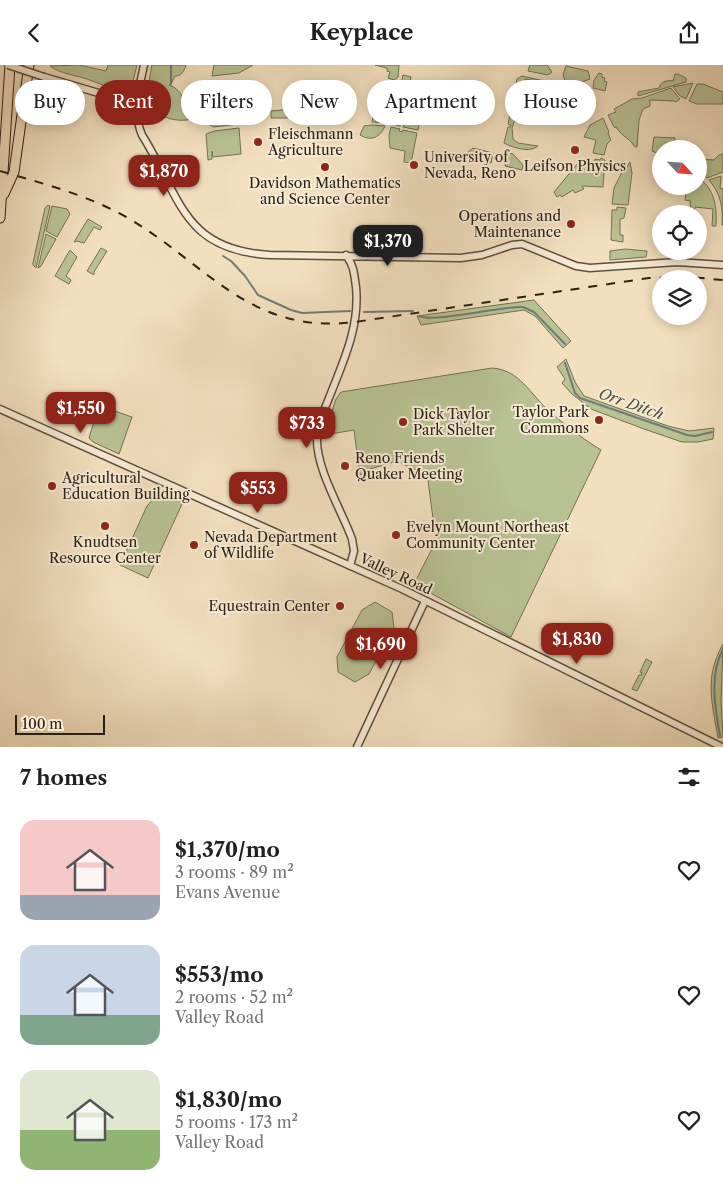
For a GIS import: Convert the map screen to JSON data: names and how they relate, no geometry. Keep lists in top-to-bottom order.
{
  "streets": {
    "street": ["Valley Road"]
  },
  "water": ["Orr Ditch"],
  "places": [
    "Fleischmann Agriculture",
    "Leifson Physics",
    "University of Nevada, Reno",
    "Davidson Mathematics and Science Center",
    "Operations and Maintenance",
    "Taylor Park Commons",
    "Dick Taylor Park Shelter",
    "Reno Friends Quaker Meeting",
    "Agricultural Education Building",
    "Knudtsen Resource Center",
    "Evelyn Mount Northeast Community Center",
    "Nevada Department of Wildlife",
    "Equestrain Center"
  ],
  "scale_bar": "100 m",
  "north": "bottom right",
  "page": {
    "header": "Keyplace",
    "chip": [
      "Buy",
      "Rent",
      "Filters",
      "New",
      "Apartment",
      "House"
    ],
    "price": [
      "$1,870",
      "$1,370",
      "$1,550",
      "$733",
      "$553",
      "$1,830",
      "$1,690"
    ],
    "scale": "100 m",
    "heading": "7 homes",
    "list": [
      {
        "name": "$1,370/mo",
        "note": "3 rooms · 89 m² · Evans Avenue"
      },
      {
        "name": "$553/mo",
        "note": "2 rooms · 52 m² · Valley Road"
      },
      {
        "name": "$1,830/mo",
        "note": "5 rooms · 173 m² · Valley Road"
      }
    ]
  }
}
